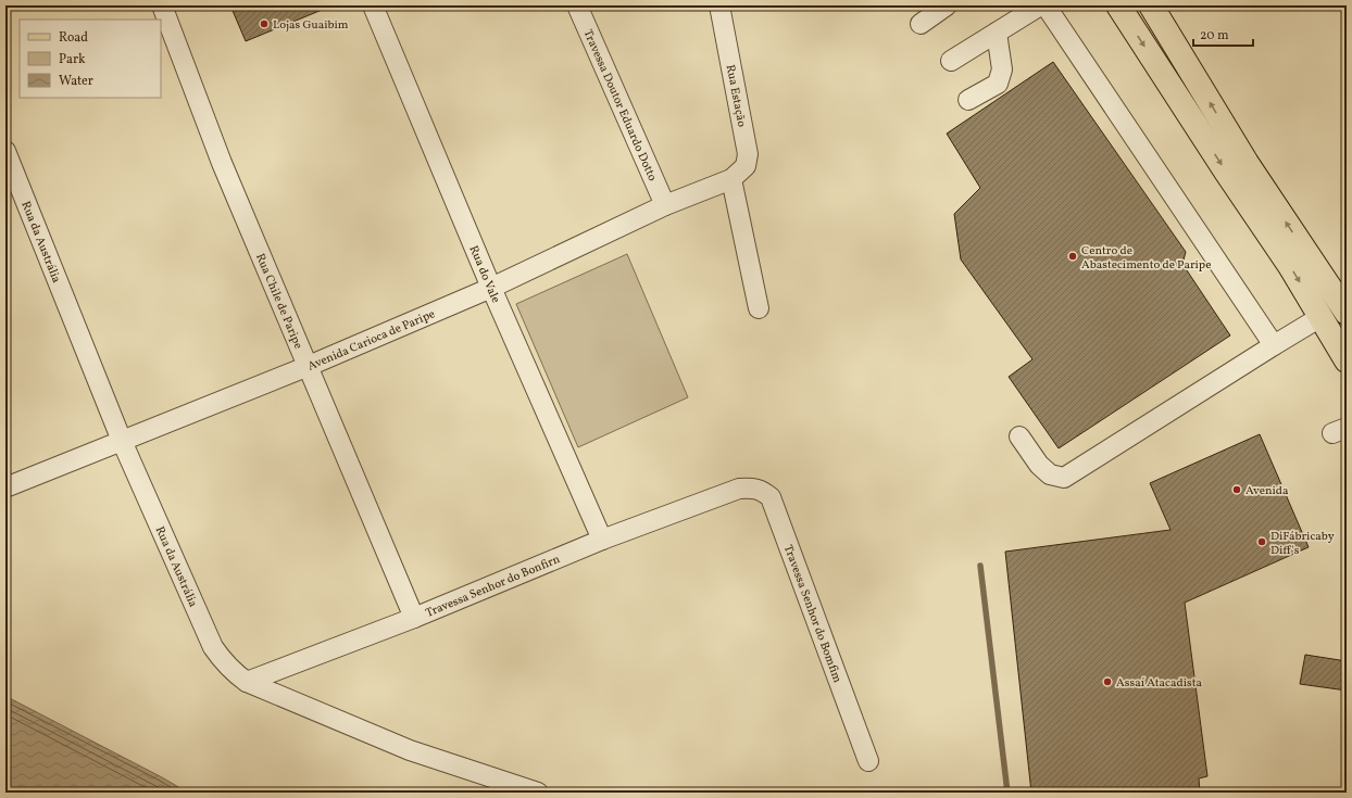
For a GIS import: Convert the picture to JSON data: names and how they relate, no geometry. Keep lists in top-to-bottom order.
{
  "streets": {
    "street": [
      "Rua Estação",
      "Travessa Doutor Eduardo Dotto",
      "Rua da Austrália",
      "Rua do Vale",
      "Rua Chile de Paripe",
      "Avenida Carioca de Paripe",
      "Travessa Senhor do Bonfirn",
      "Travessa Senhor do Bomfim"
    ]
  },
  "crossings": [
    ["Rua Estação", "Avenida Carioca de Paripe"],
    ["Travessa Doutor Eduardo Dotto", "Avenida Carioca de Paripe"],
    ["Rua da Austrália", "Avenida Carioca de Paripe"],
    ["Rua da Austrália", "Travessa Senhor do Bonfirn"],
    ["Rua do Vale", "Avenida Carioca de Paripe"],
    ["Rua do Vale", "Travessa Senhor do Bonfirn"],
    ["Rua Chile de Paripe", "Avenida Carioca de Paripe"],
    ["Rua Chile de Paripe", "Travessa Senhor do Bonfirn"],
    ["Travessa Senhor do Bonfirn", "Travessa Senhor do Bomfim"]
  ],
  "places": [
    "Lojas Guaibim",
    "Centro de Abastecimento de Paripe",
    "Avenida",
    "DiFábricaby Diff's",
    "Assaí Atacadista"
  ],
  "legend": ["Road", "Park", "Water"],
  "scale_bar": "20 m"
}
